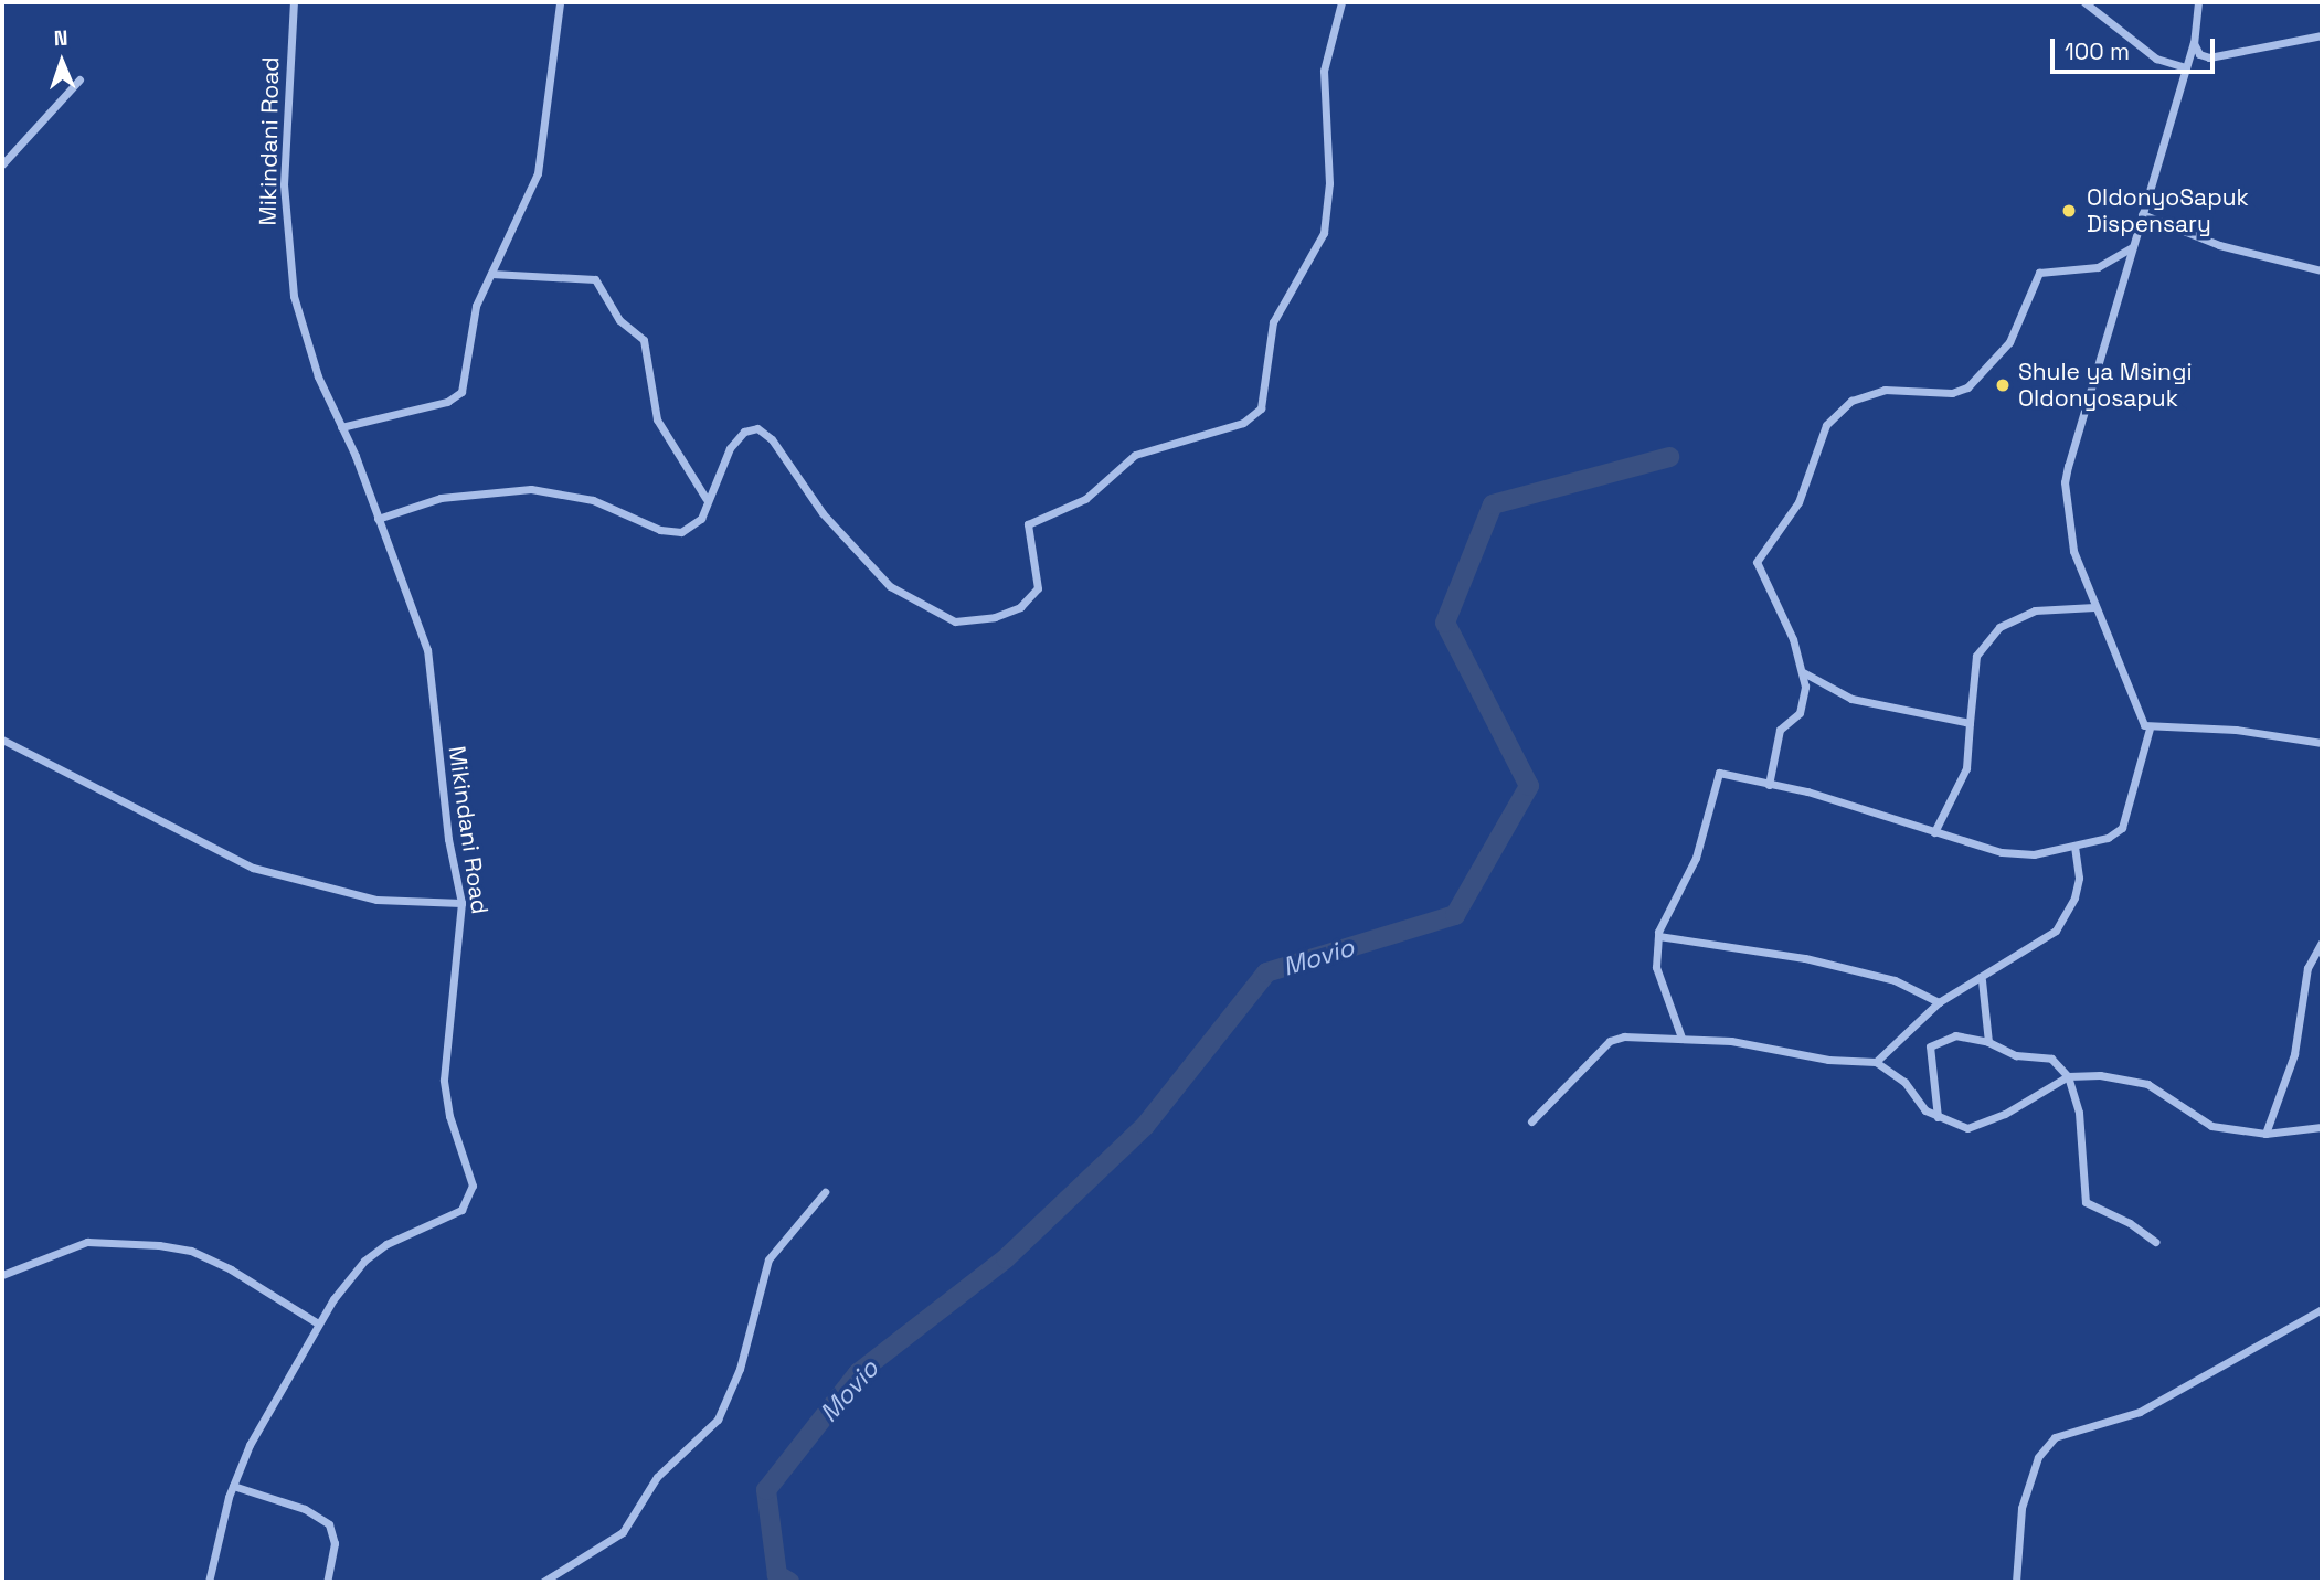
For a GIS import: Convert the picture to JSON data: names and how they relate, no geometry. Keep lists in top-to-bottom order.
{
  "streets": {
    "street": ["Mikindani Road"]
  },
  "water": ["Movio"],
  "places": ["OldonyoSapuk Dispensary", "Shule ya Msingi Oldonyosapuk"],
  "scale_bar": "100 m",
  "north": "top"
}
